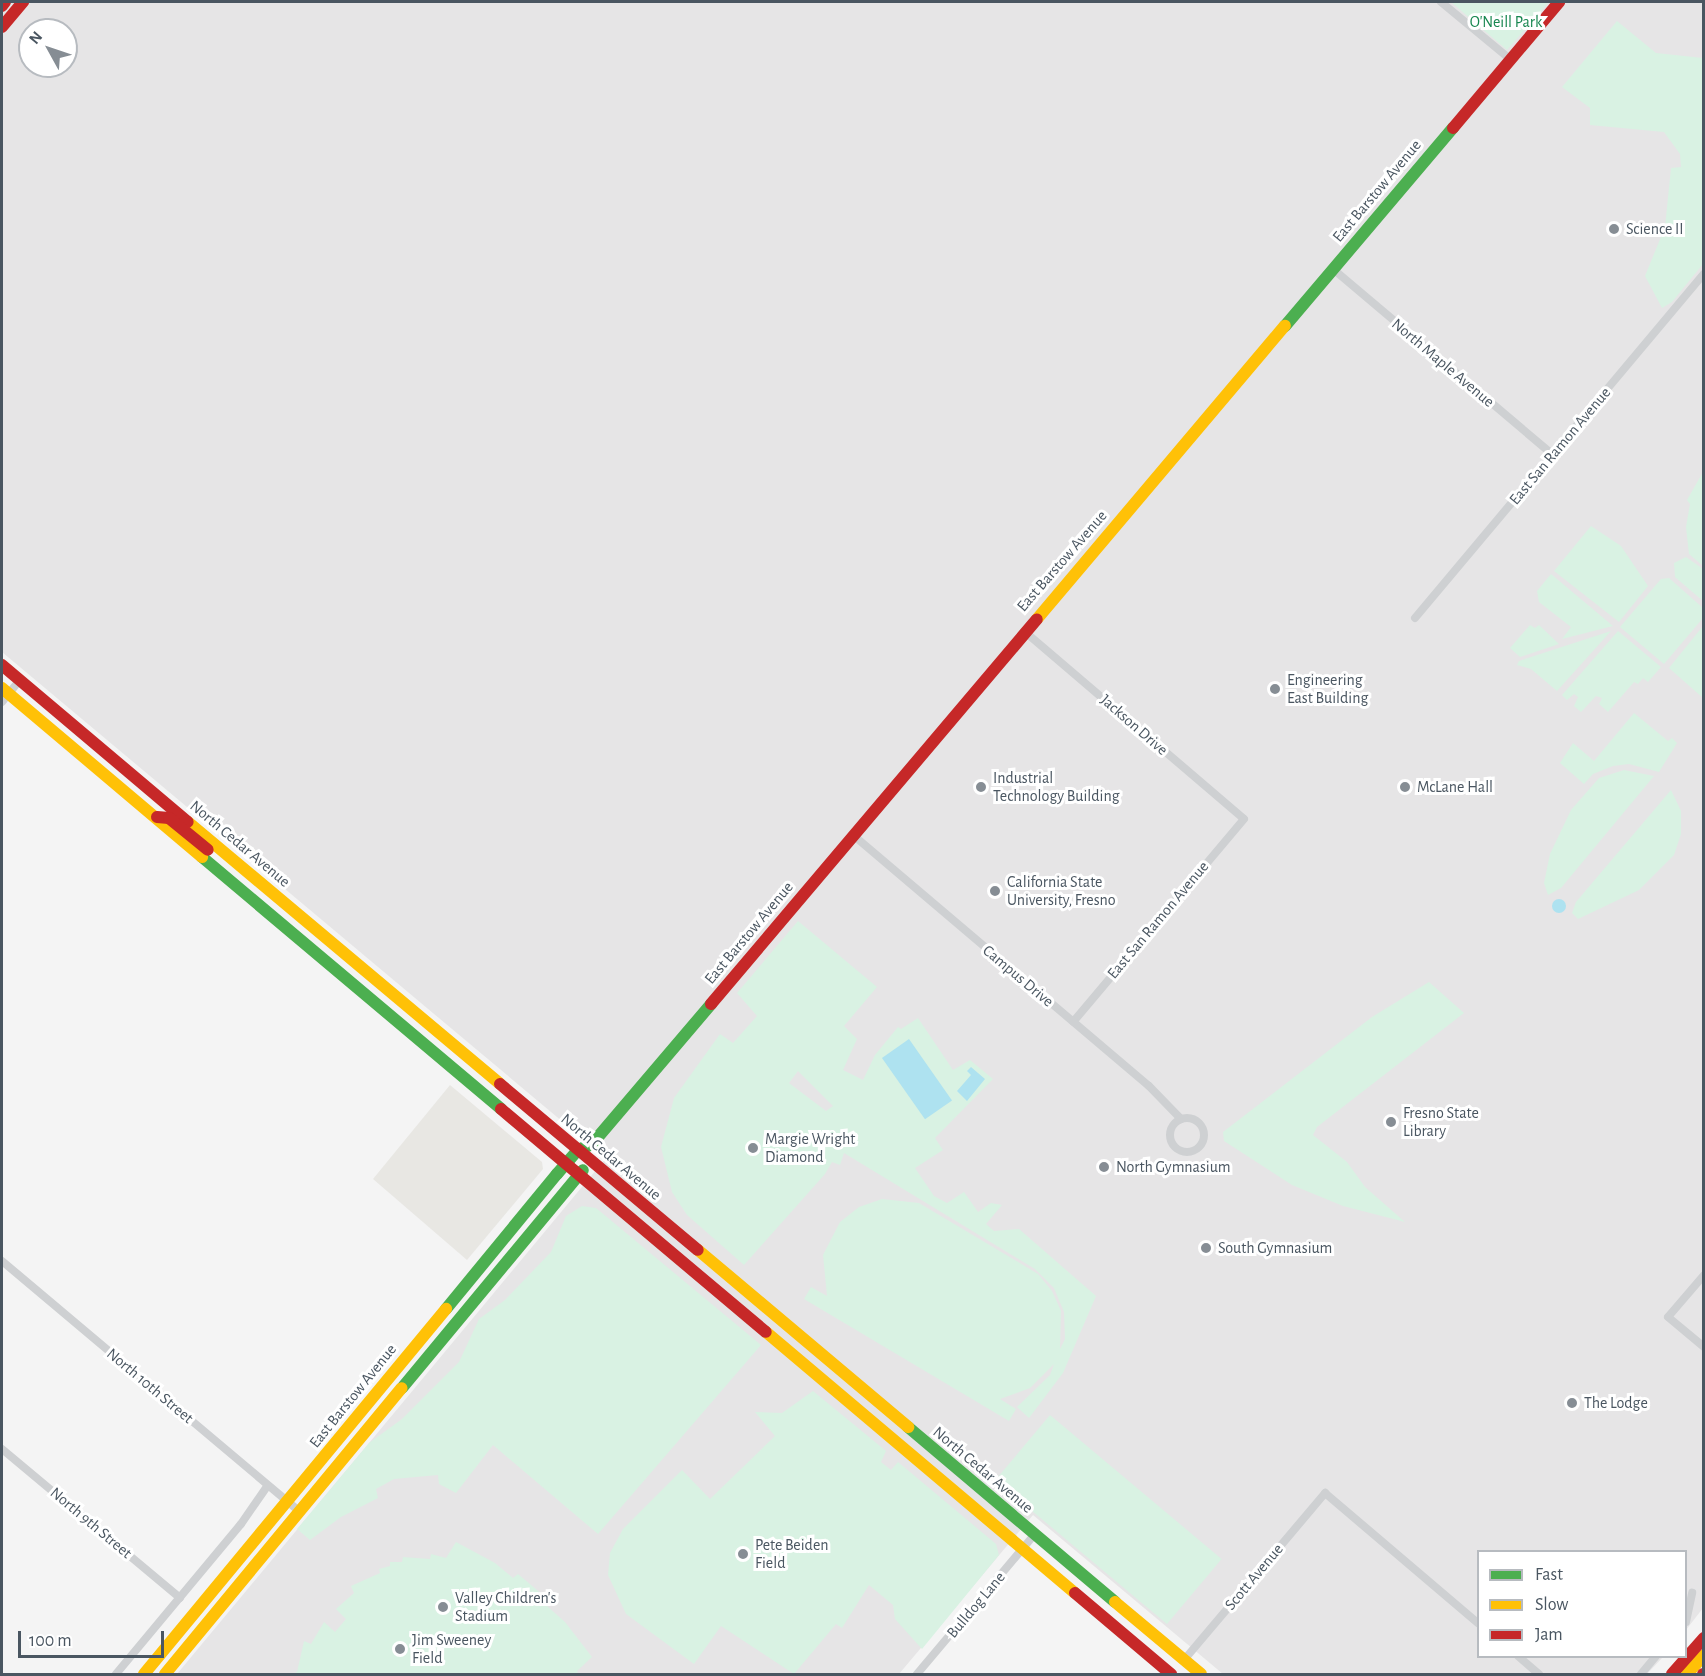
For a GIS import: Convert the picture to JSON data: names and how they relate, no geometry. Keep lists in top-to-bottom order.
{
  "streets": {
    "main road": ["East Barstow Avenue", "North Cedar Avenue"],
    "street": [
      "North Maple Avenue",
      "East San Ramon Avenue",
      "Jackson Drive",
      "Campus Drive",
      "North 10th Street",
      "North 9th Street",
      "Scott Avenue",
      "Bulldog Lane"
    ]
  },
  "crossings": [
    ["East Barstow Avenue", "North Maple Avenue"],
    ["East Barstow Avenue", "Jackson Drive"],
    ["East Barstow Avenue", "North Cedar Avenue"],
    ["East Barstow Avenue", "Campus Drive"],
    ["East Barstow Avenue", "North 10th Street"],
    ["North Maple Avenue", "East San Ramon Avenue"],
    ["East San Ramon Avenue", "Jackson Drive"],
    ["East San Ramon Avenue", "Campus Drive"],
    ["North Cedar Avenue", "Scott Avenue"],
    ["North Cedar Avenue", "Bulldog Lane"]
  ],
  "parks": ["O'Neill Park"],
  "places": [
    "Science II",
    "Engineering East Building",
    "Industrial Technology Building",
    "McLane Hall",
    "California State University, Fresno",
    "Fresno State Library",
    "Margie Wright Diamond",
    "North Gymnasium",
    "South Gymnasium",
    "The Lodge",
    "Pete Beiden Field",
    "Valley Children's Stadium",
    "Jim Sweeney Field"
  ],
  "legend": ["Fast", "Slow", "Jam"],
  "scale_bar": "100 m",
  "north": "top left"
}
